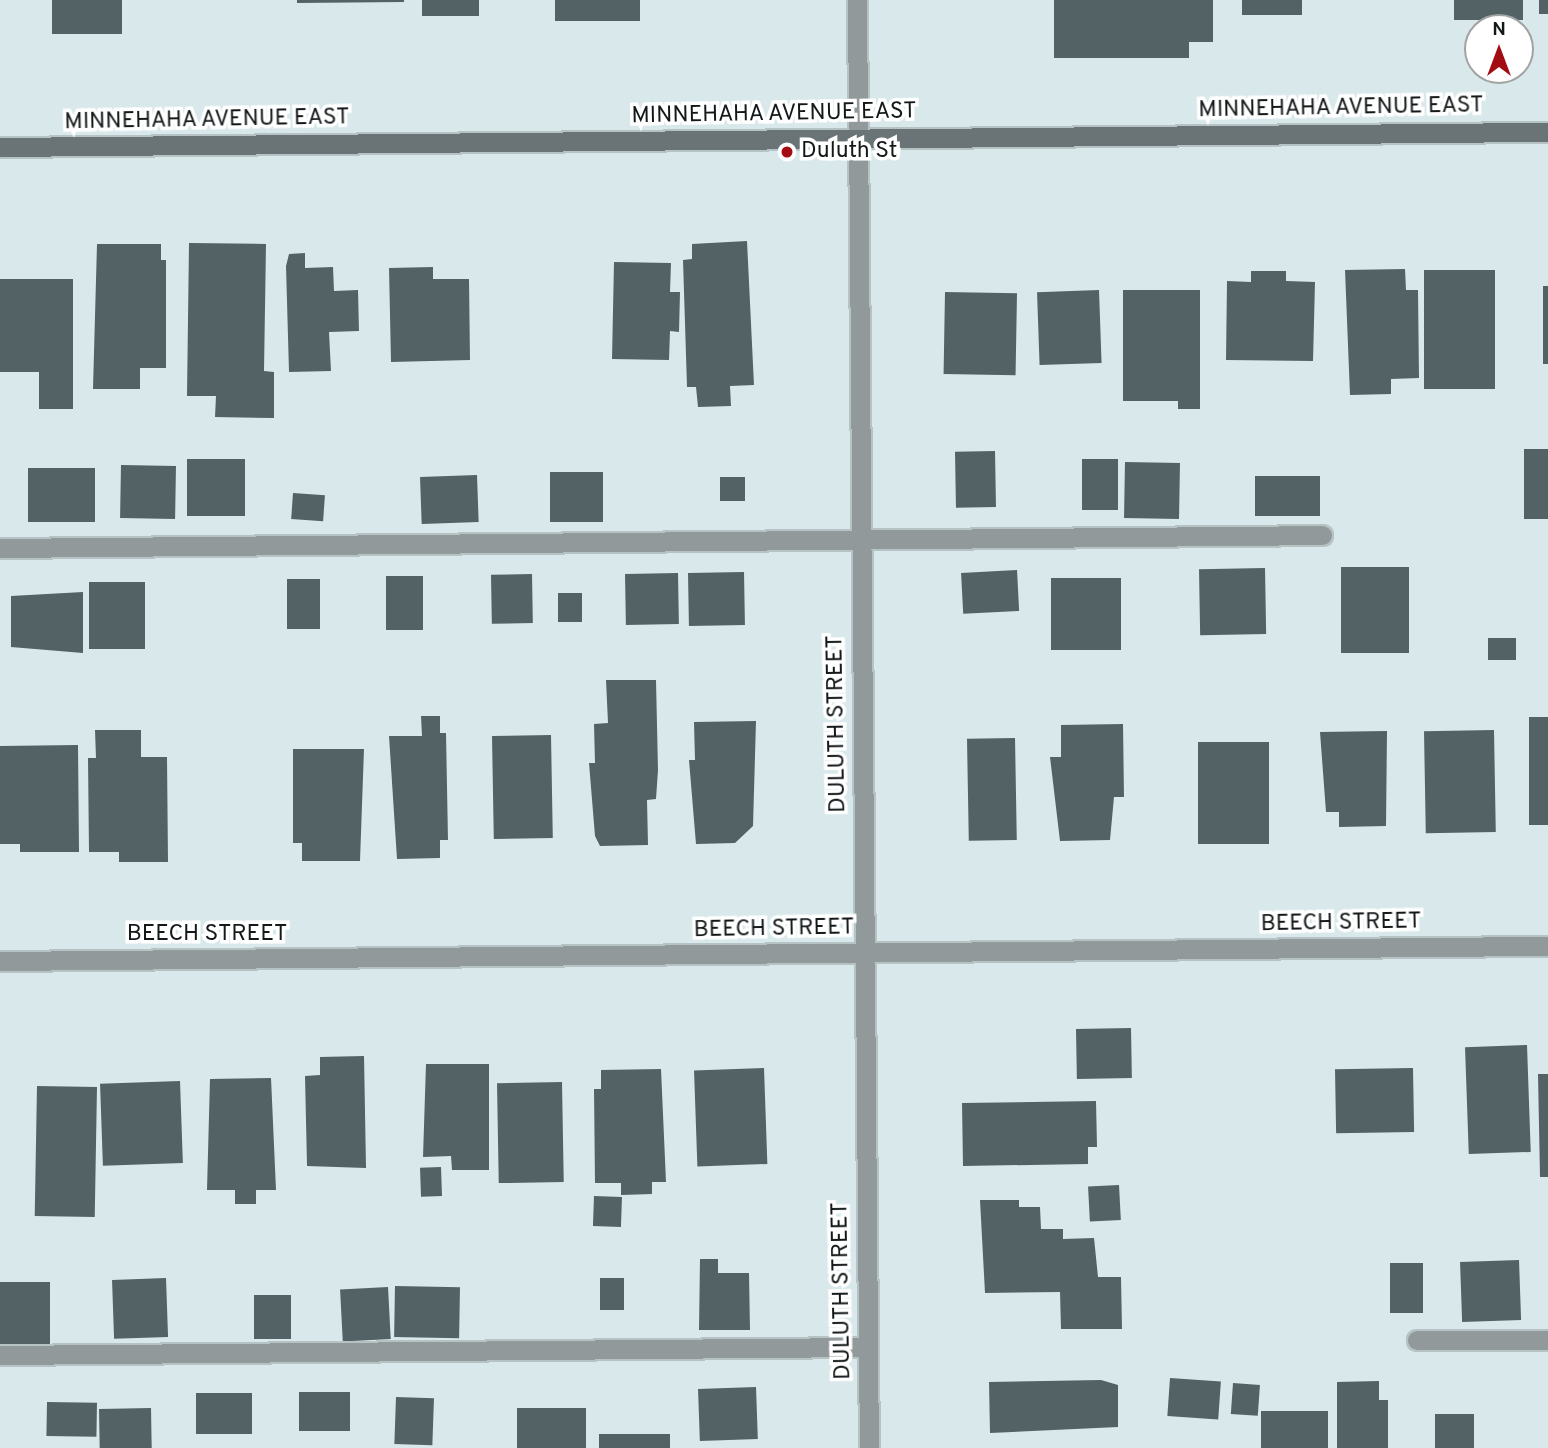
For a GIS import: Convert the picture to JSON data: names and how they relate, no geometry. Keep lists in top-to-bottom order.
{
  "streets": {
    "main road": ["MINNEHAHA AVENUE EAST"],
    "street": ["DULUTH STREET", "BEECH STREET"]
  },
  "crossings": [
    ["MINNEHAHA AVENUE EAST", "DULUTH STREET"],
    ["DULUTH STREET", "BEECH STREET"]
  ],
  "places": ["Duluth St"],
  "north": "top"
}
